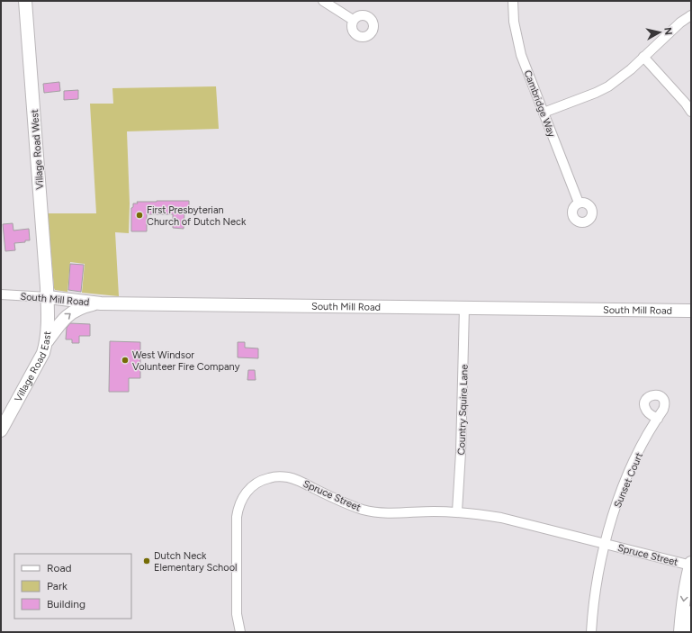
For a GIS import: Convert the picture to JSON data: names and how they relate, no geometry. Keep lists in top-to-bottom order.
{
  "streets": {
    "street": [
      "Cambridge Way",
      "Village Road West",
      "South Mill Road",
      "Village Road East",
      "Country Squire Lane",
      "Sunset Court",
      "Spruce Street"
    ]
  },
  "crossings": [
    ["Village Road West", "South Mill Road"],
    ["Village Road West", "Village Road East"],
    ["South Mill Road", "Village Road East"],
    ["South Mill Road", "Country Squire Lane"],
    ["Country Squire Lane", "Spruce Street"],
    ["Sunset Court", "Spruce Street"]
  ],
  "places": ["First Presbyterian Church of Dutch Neck", "West Windsor Volunteer Fire Company", "Dutch Neck Elementary School"],
  "legend": ["Road", "Park", "Building"],
  "north": "right"
}
